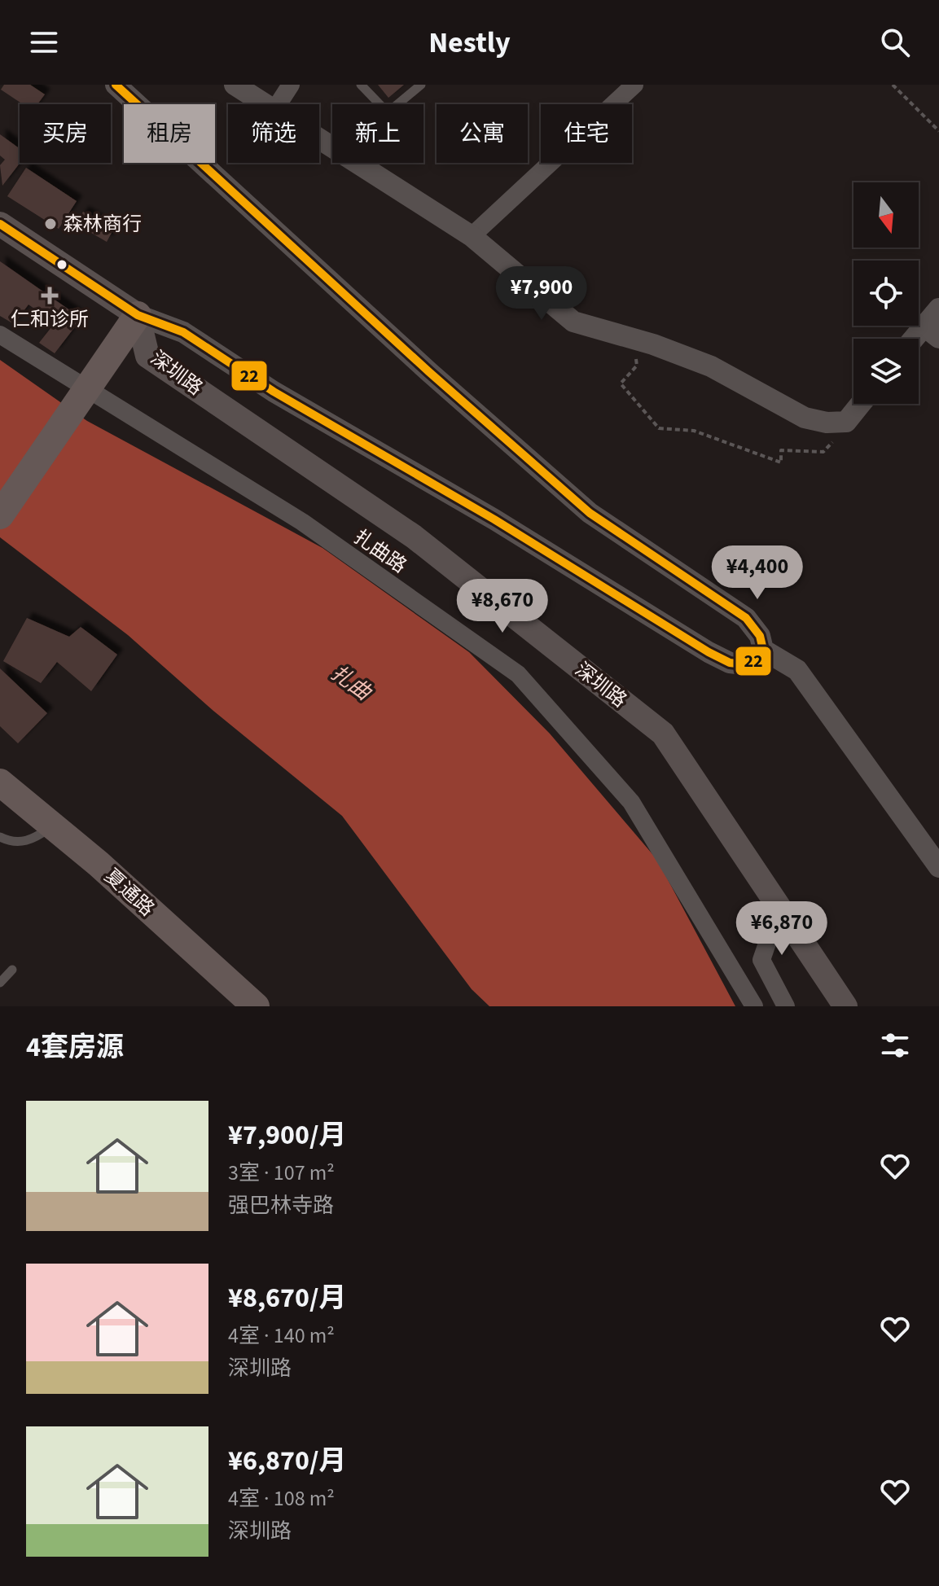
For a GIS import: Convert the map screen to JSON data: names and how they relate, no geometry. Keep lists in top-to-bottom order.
{
  "streets": {
    "main road": ["深圳路", "夏通路"],
    "street": ["扎曲路"]
  },
  "water": ["扎曲"],
  "places": {
    "other": ["森林商行"],
    "health": ["仁和诊所"]
  },
  "lines": ["transit line 22"],
  "north": "bottom",
  "page": {
    "header": "Nestly",
    "chip": [
      "买房",
      "租房",
      "筛选",
      "新上",
      "公寓",
      "住宅"
    ],
    "price": [
      "¥7,900",
      "¥4,400",
      "¥8,670",
      "¥6,870"
    ],
    "heading": "4套房源",
    "list": [
      {
        "name": "¥7,900/月",
        "note": "3室 · 107 m² · 强巴林寺路"
      },
      {
        "name": "¥8,670/月",
        "note": "4室 · 140 m² · 深圳路"
      },
      {
        "name": "¥6,870/月",
        "note": "4室 · 108 m² · 深圳路"
      }
    ]
  }
}
